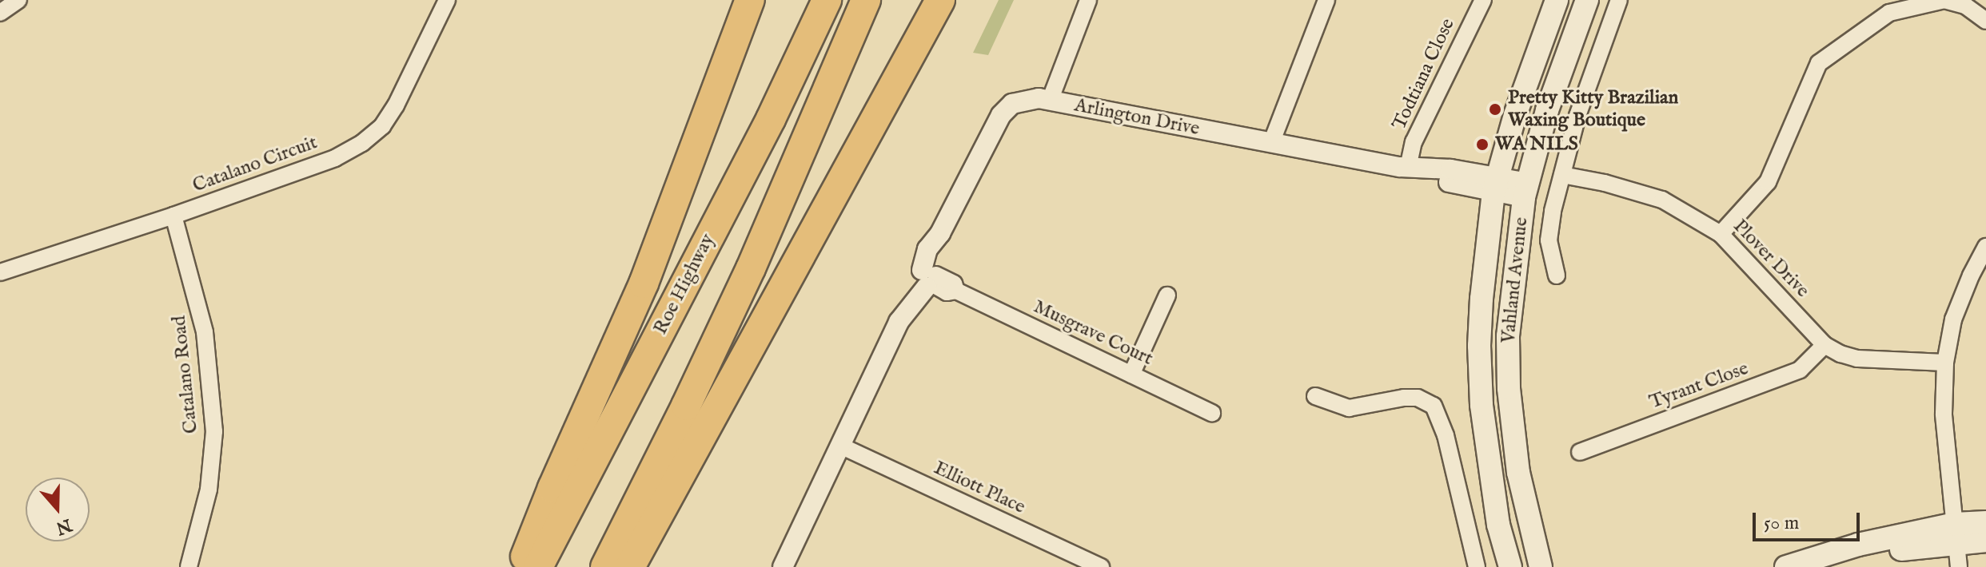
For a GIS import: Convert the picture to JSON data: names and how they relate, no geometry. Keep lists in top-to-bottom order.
{
  "streets": {
    "highway": ["Roe Highway"],
    "main road": ["Vahland Avenue"],
    "street": [
      "Todtiana Close",
      "Arlington Drive",
      "Catalano Circuit",
      "Plover Drive",
      "Musgrave Court",
      "Catalano Road",
      "Tyrant Close",
      "Elliott Place"
    ]
  },
  "crossings": [
    ["Todtiana Close", "Arlington Drive"],
    ["Arlington Drive", "Vahland Avenue"],
    ["Arlington Drive", "Musgrave Court"],
    ["Arlington Drive", "Elliott Place"],
    ["Catalano Circuit", "Catalano Road"],
    ["Plover Drive", "Tyrant Close"]
  ],
  "places": ["Pretty Kitty Brazilian Waxing Boutique", "WA NILS"],
  "scale_bar": "50 m",
  "north": "bottom"
}
